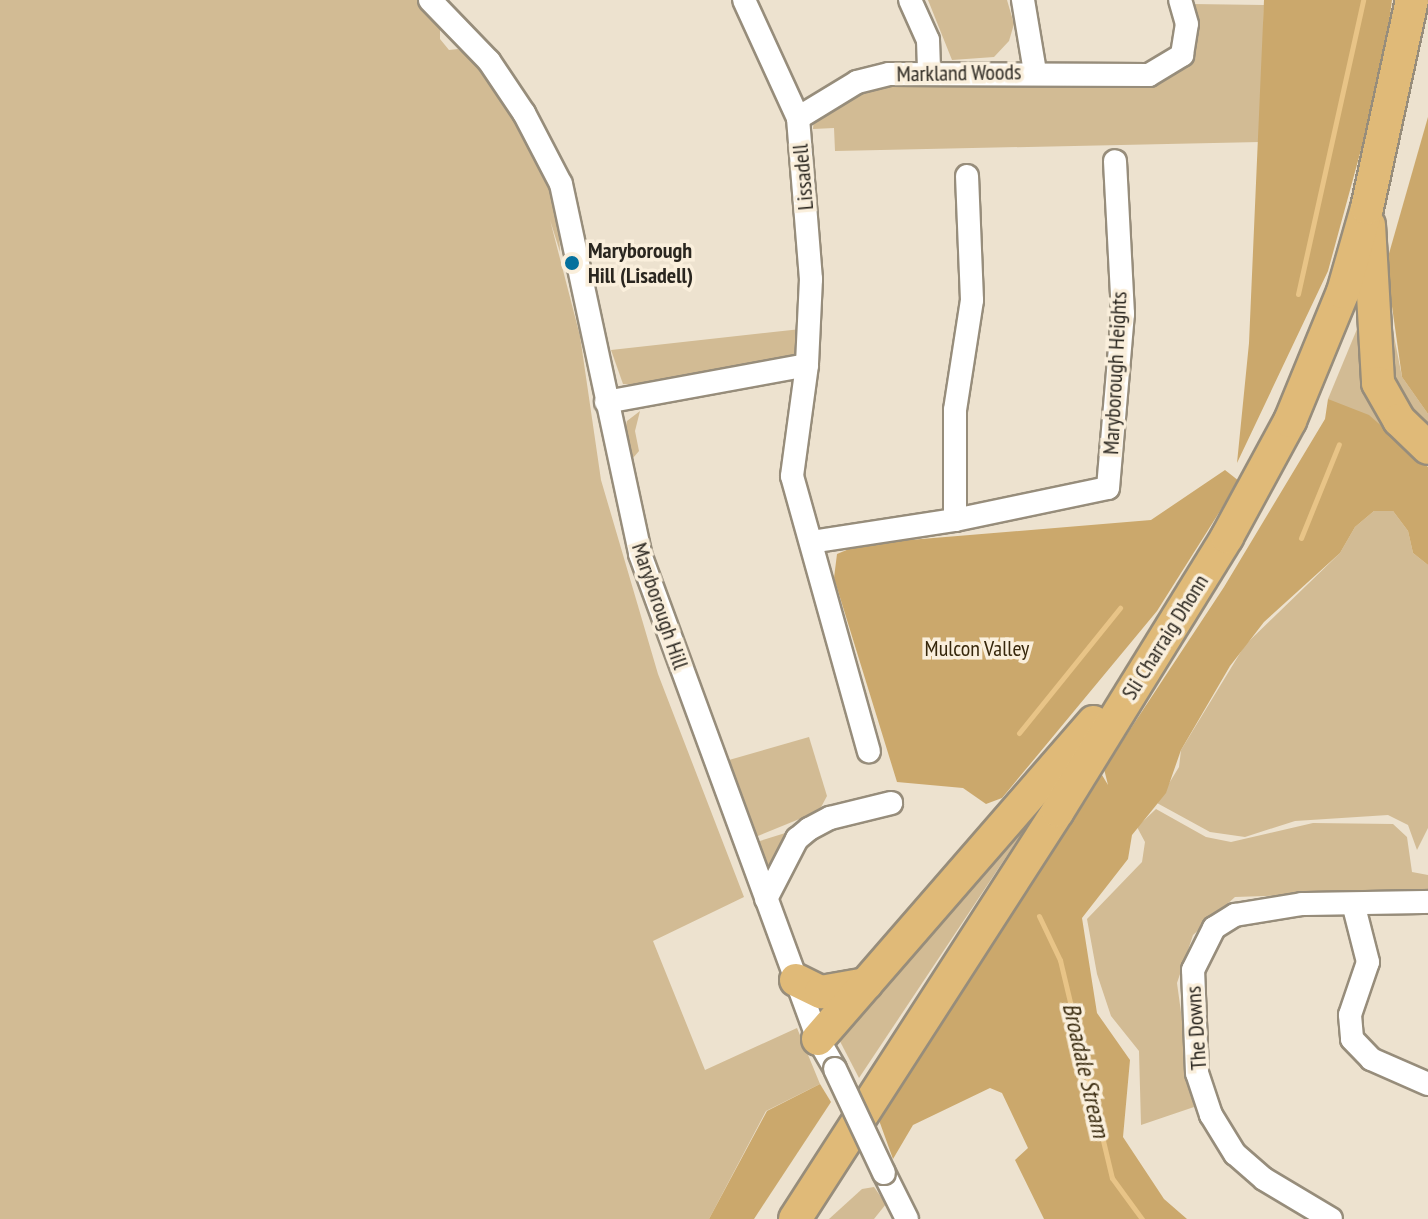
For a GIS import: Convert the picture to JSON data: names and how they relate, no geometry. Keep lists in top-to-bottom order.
{
  "streets": {
    "highway": ["Sli Charraig Dhonn"],
    "street": [
      "Markland Woods",
      "Lissadell",
      "Maryborough Heights",
      "Maryborough Hill",
      "The Downs"
    ]
  },
  "crossings": [
    ["Markland Woods", "Lissadell"]
  ],
  "water": ["Broadale Stream"],
  "parks": ["Mulcon Valley"],
  "places": ["Maryborough Hill (Lisadell)"]
}
